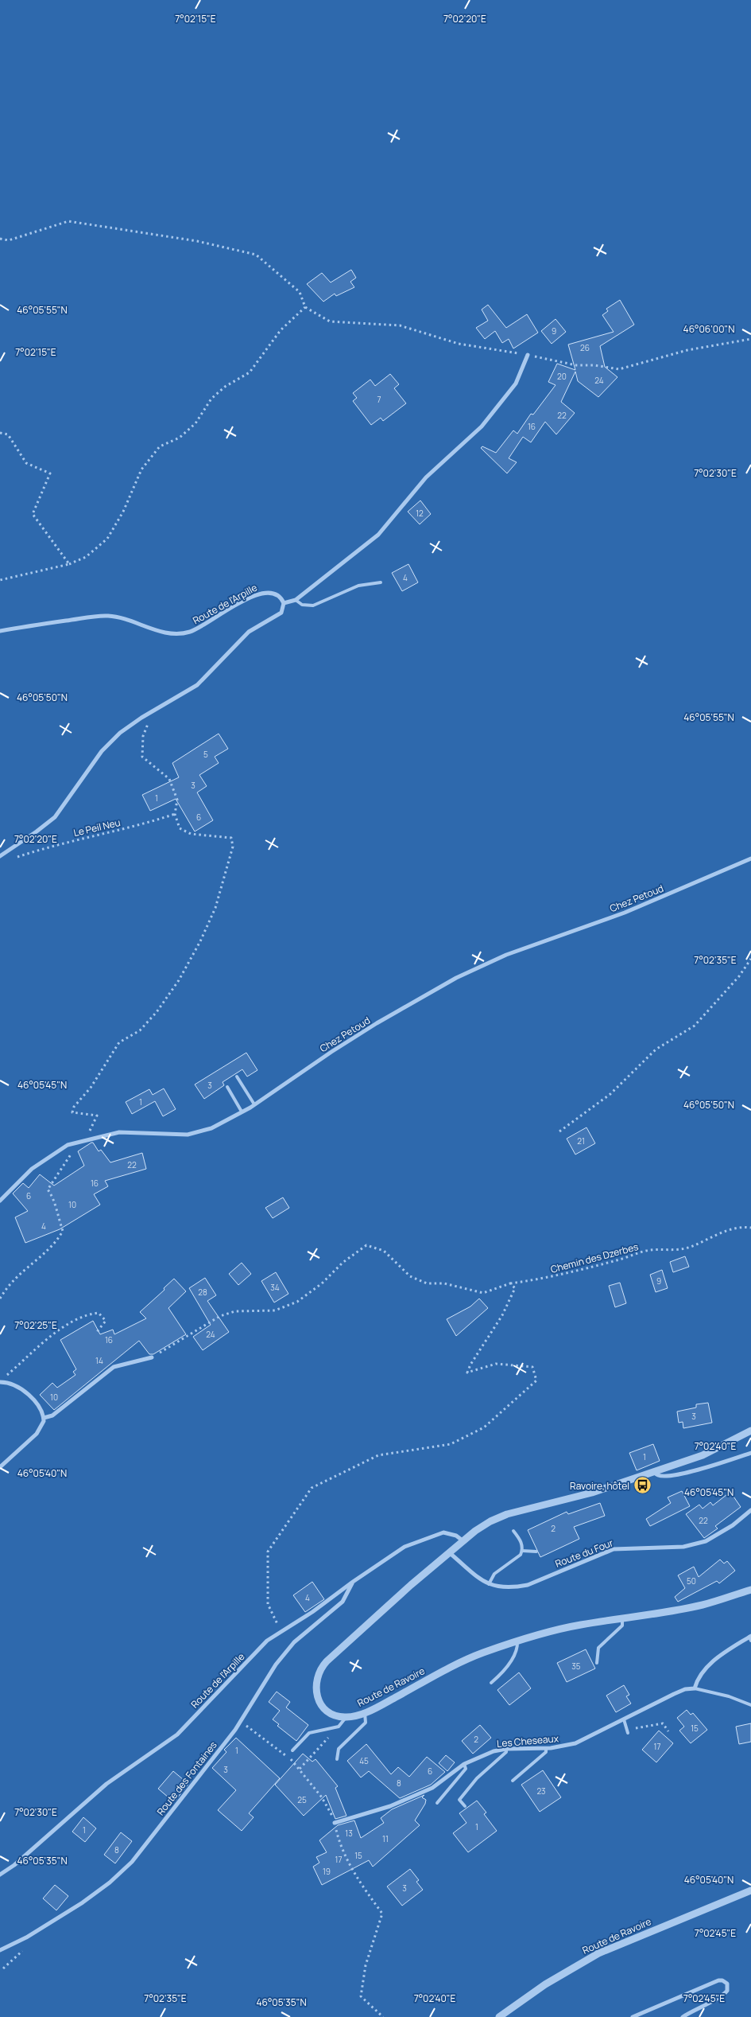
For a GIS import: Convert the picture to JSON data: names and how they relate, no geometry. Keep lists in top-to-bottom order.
{
  "streets": {
    "street": [
      "Route de l'Arpille",
      "Chez Petoud",
      "Route du Four",
      "Route de Ravoire",
      "Les Cheseaux",
      "Route des Fontaines"
    ],
    "path": ["Le Peil Neu", "Chemin des Dzerbes"]
  },
  "crossings": [
    ["Route de l'Arpille", "Route des Fontaines"]
  ],
  "places": {
    "bus stop": ["Ravoire, hôtel"]
  },
  "house_numbers": [
    "9",
    "26",
    "20",
    "24",
    "7",
    "22",
    "16",
    "12",
    "4",
    "5",
    "3",
    "1",
    "6",
    "3",
    "1",
    "21",
    "22",
    "16",
    "6",
    "10",
    "4",
    "9",
    "34",
    "28",
    "24",
    "16",
    "14",
    "10",
    "3",
    "1",
    "22",
    "2",
    "50",
    "4",
    "35",
    "15",
    "2",
    "17",
    "1",
    "45",
    "3",
    "6",
    "8",
    "23",
    "25",
    "1",
    "1",
    "13",
    "11",
    "8",
    "15",
    "17",
    "19",
    "3"
  ],
  "coordinates": [
    "7°02'15\"E",
    "7°02'20\"E",
    "46°05'55\"N",
    "46°06'00\"N",
    "7°02'30\"E",
    "46°05'50\"N",
    "7°02'35\"E",
    "46°05'45\"N",
    "7°02'25\"E",
    "7°02'40\"E",
    "46°05'40\"N",
    "46°05'35\"N",
    "7°02'45\"E"
  ]
}
